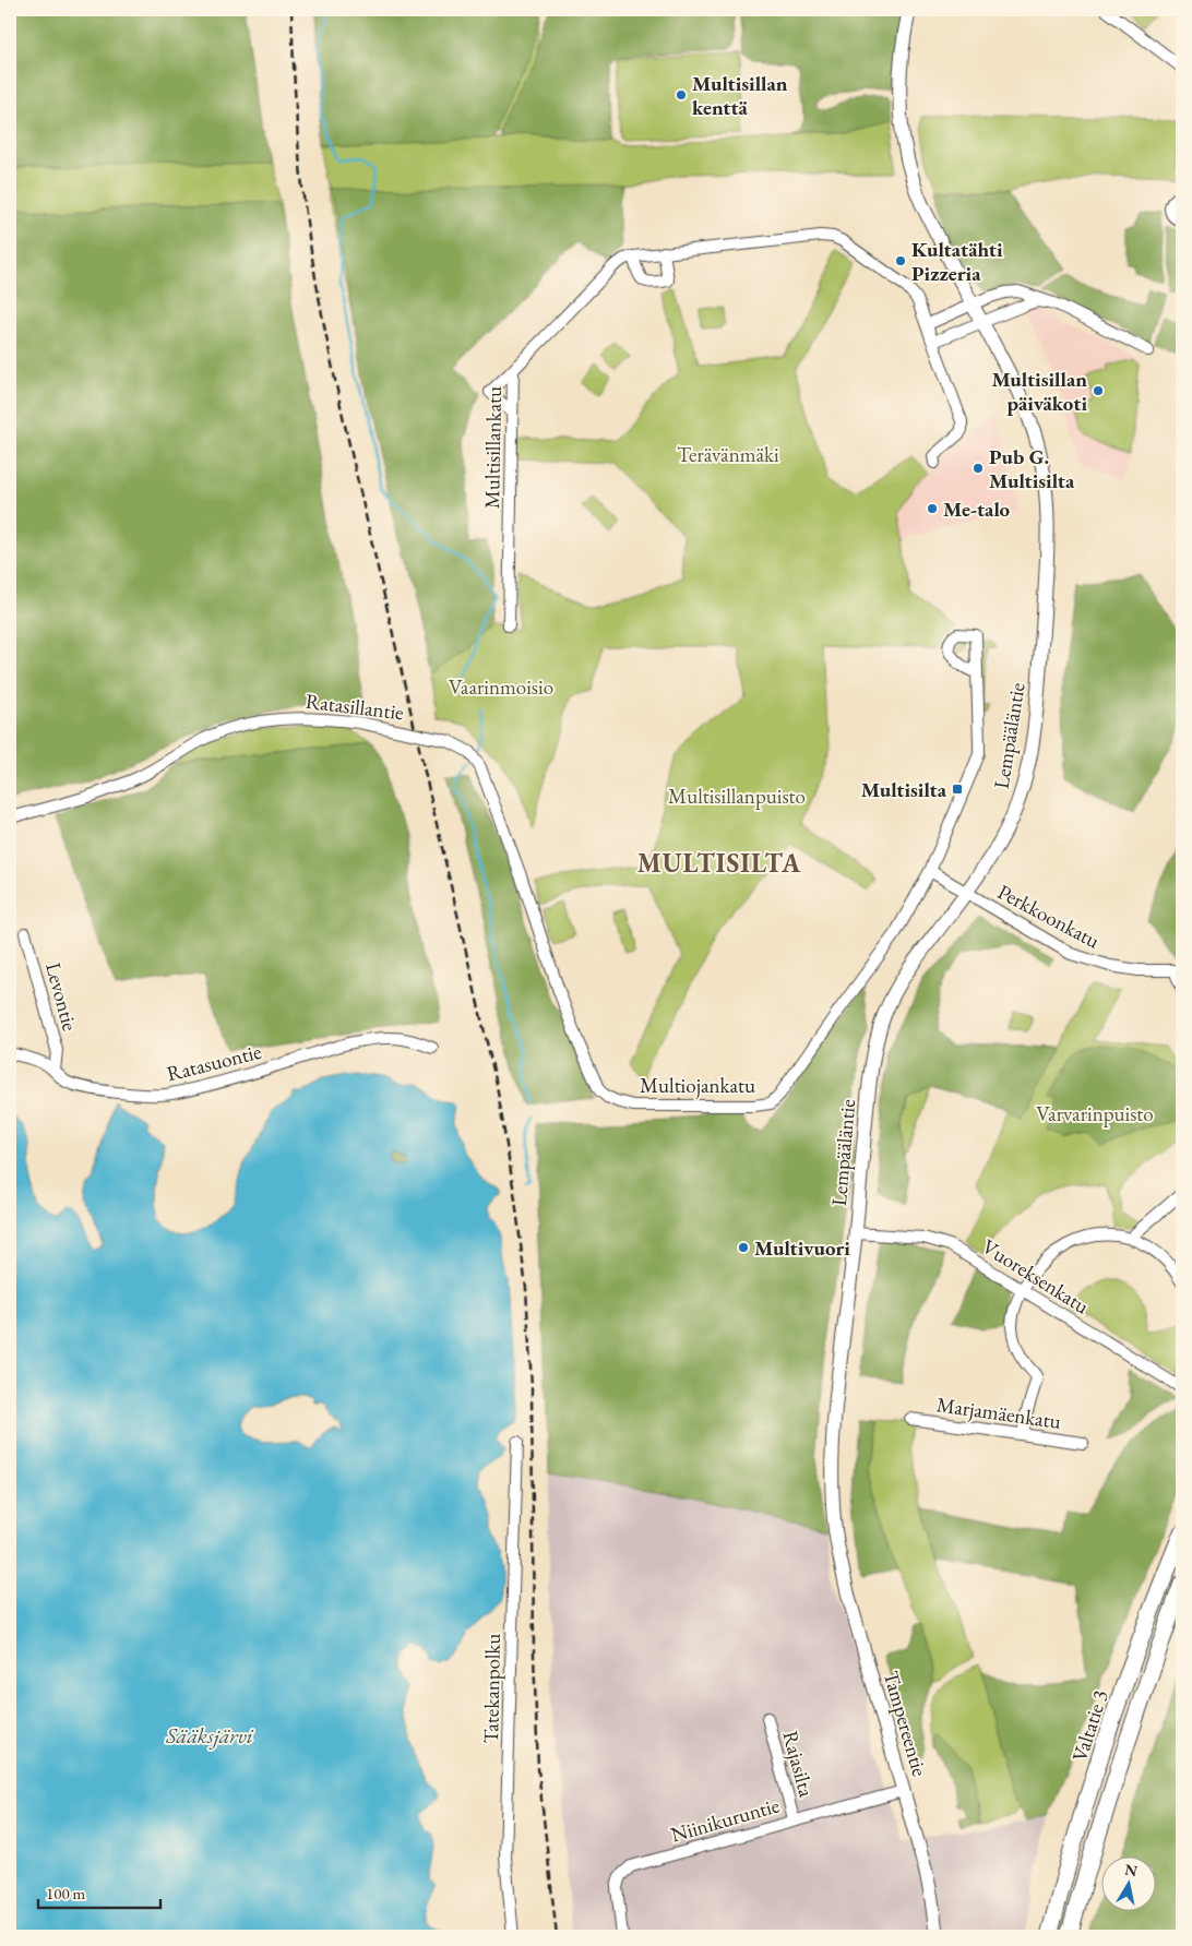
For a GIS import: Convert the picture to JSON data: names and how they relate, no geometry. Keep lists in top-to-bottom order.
{
  "streets": {
    "highway": ["Valtatie 3"],
    "main road": ["Lempääläntie", "Tampereentie"],
    "street": [
      "Multisillankatu",
      "Ratasillantie",
      "Perkkoonkatu",
      "Levontie",
      "Ratasuontie",
      "Multiojankatu",
      "Vuoreksenkatu",
      "Marjamäenkatu",
      "Tatekanpolku",
      "Rajasilta",
      "Niinikuruntie"
    ]
  },
  "crossings": [
    ["Ratasillantie", "Multiojankatu"],
    ["Lempääläntie", "Perkkoonkatu"],
    ["Lempääläntie", "Vuoreksenkatu"],
    ["Lempääläntie", "Tampereentie"],
    ["Levontie", "Ratasuontie"],
    ["Tampereentie", "Niinikuruntie"],
    ["Rajasilta", "Niinikuruntie"]
  ],
  "districts": ["MULTISILTA"],
  "water": ["Sääksjärvi"],
  "parks": [
    "Terävänmäki",
    "Vaarinmoisio",
    "Multisillanpuisto",
    "Varvarinpuisto"
  ],
  "places": {
    "other": [
      "Multisillan kenttä",
      "Kultatähti Pizzeria",
      "Multisillan päiväkoti",
      "Pub G. Multisilta",
      "Me-talo",
      "Multivuori"
    ],
    "transit": ["Multisilta"]
  },
  "scale_bar": "100 m",
  "north": "top"
}
